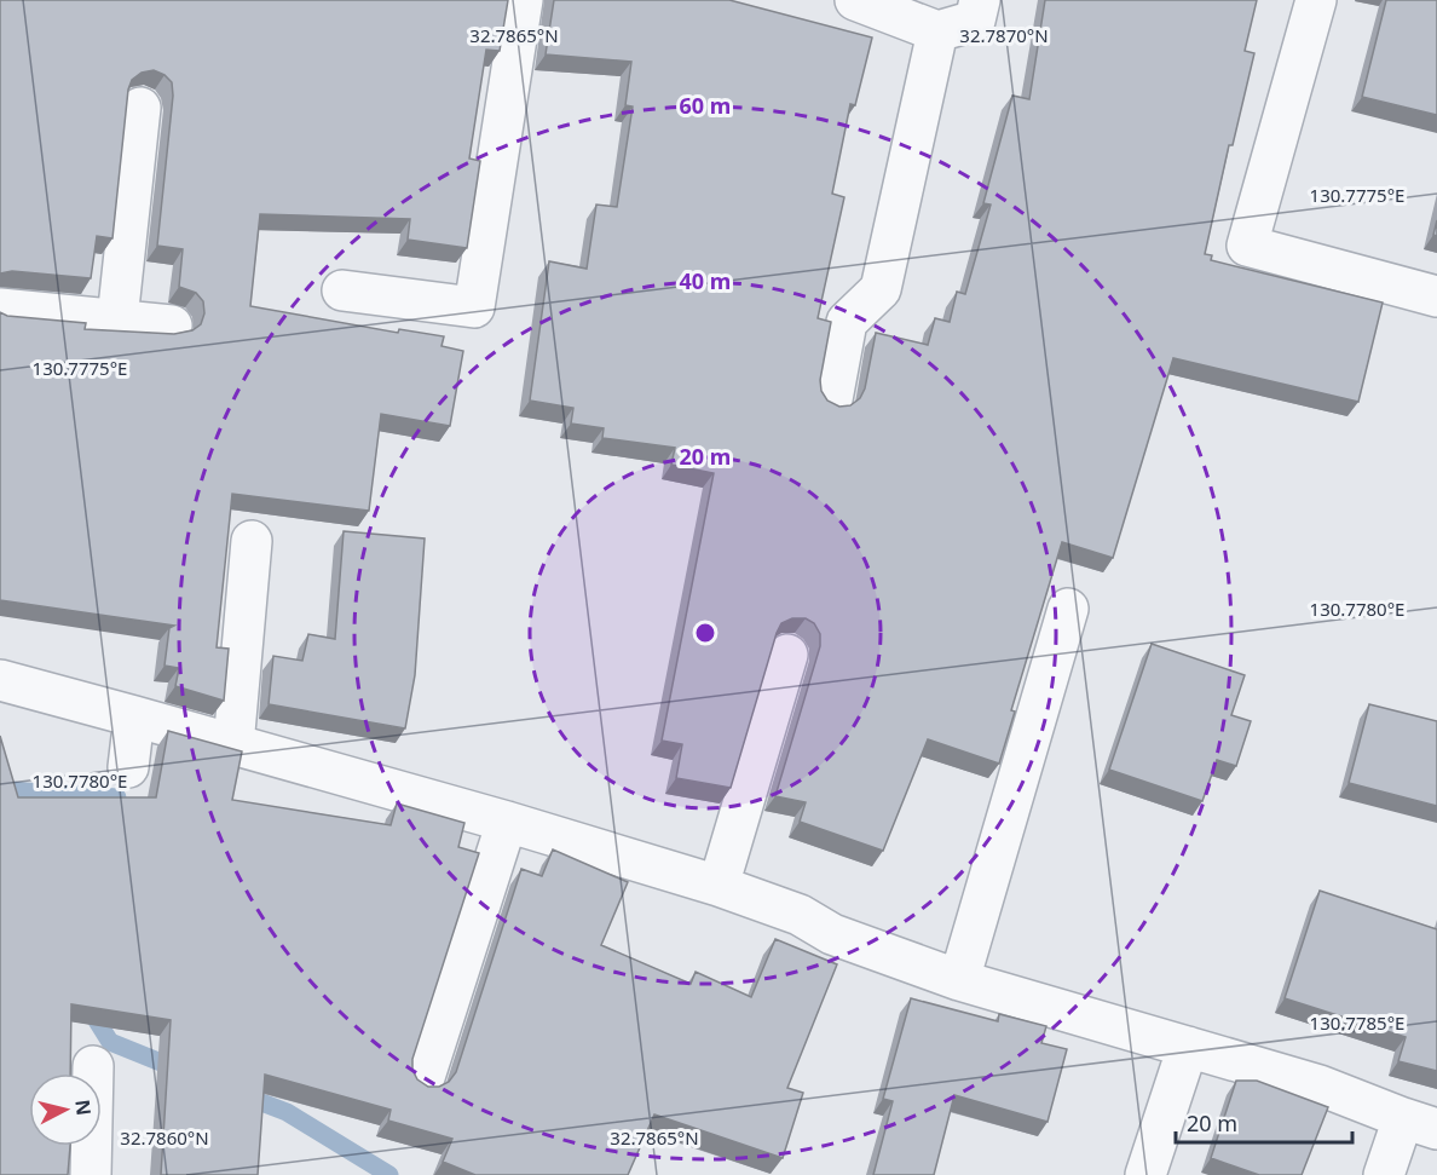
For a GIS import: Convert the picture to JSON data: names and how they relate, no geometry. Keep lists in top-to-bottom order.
{
  "scale_bar": "20 m",
  "north": "right",
  "coordinates": [
    "32.7865°N",
    "32.7870°N",
    "130.7775°E",
    "130.7780°E",
    "130.7785°E",
    "32.7860°N"
  ],
  "rings": ["60 m", "40 m", "20 m"]
}
